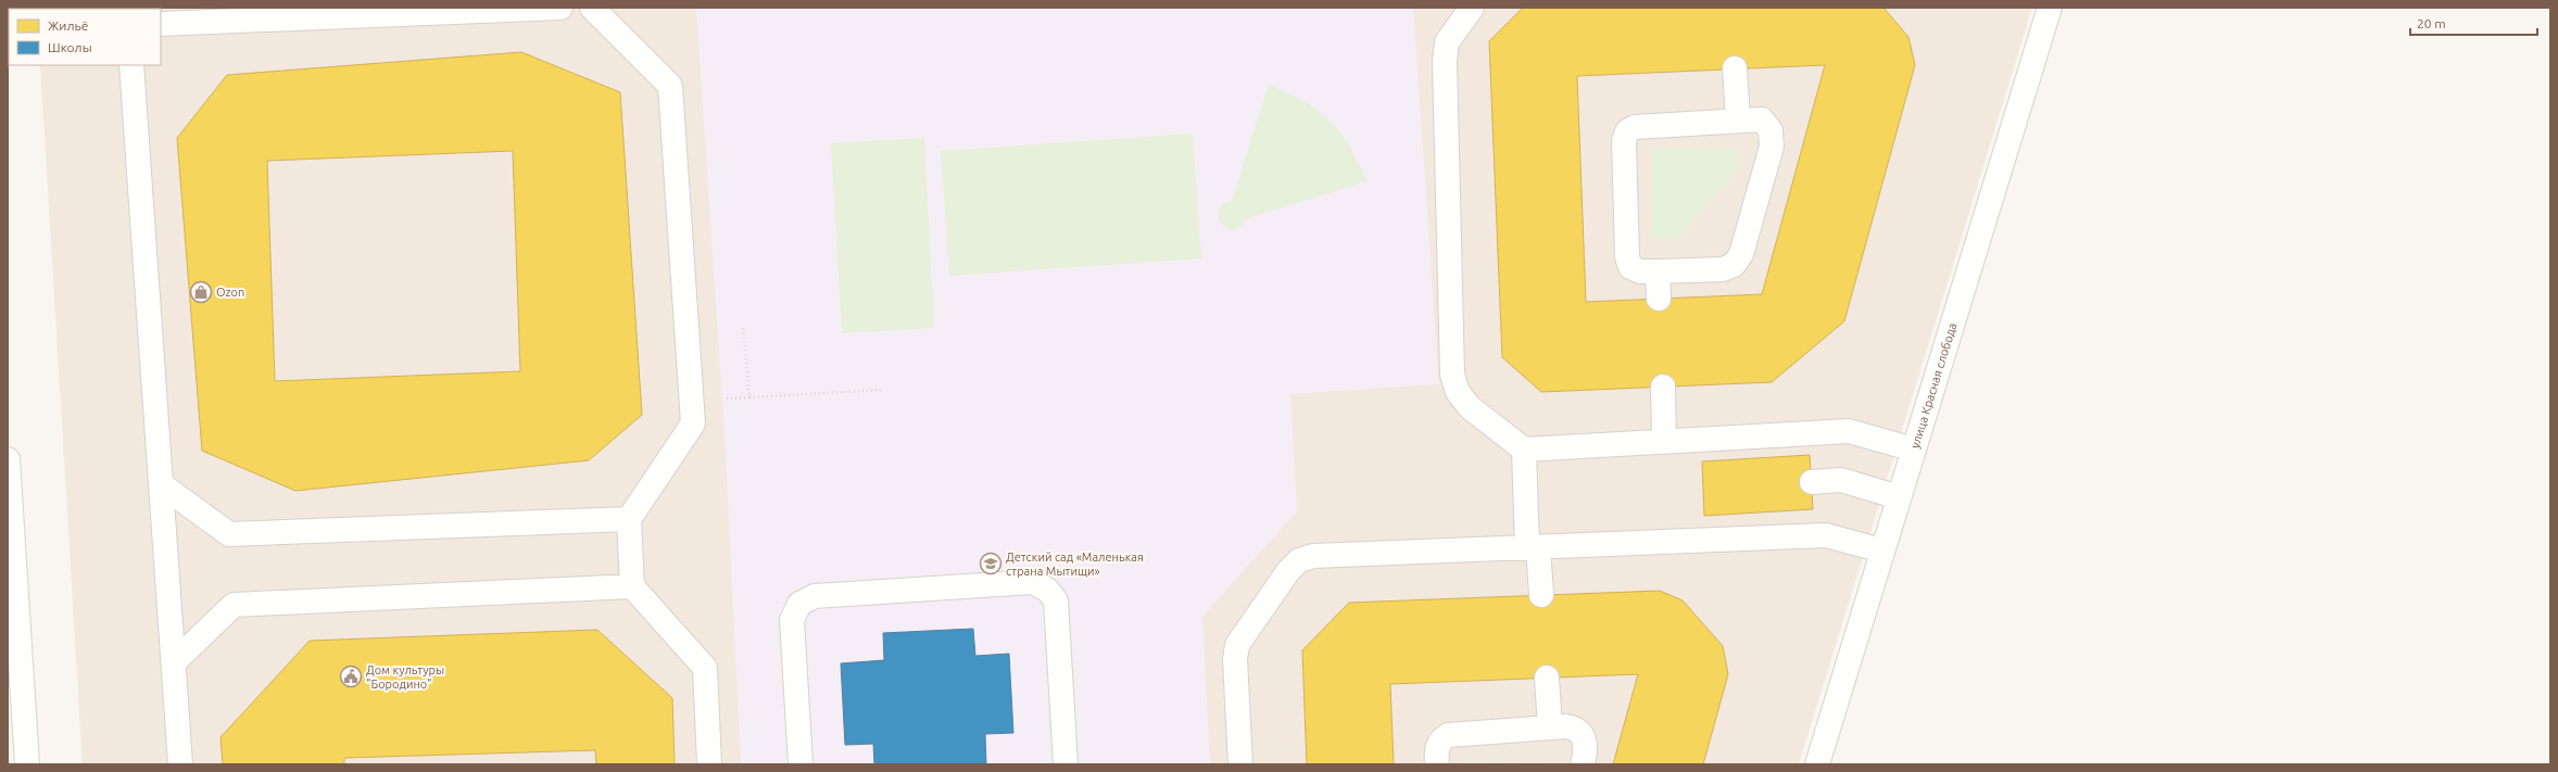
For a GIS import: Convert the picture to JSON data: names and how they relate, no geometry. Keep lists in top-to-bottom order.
{
  "streets": {
    "street": ["улица Красная слобода"]
  },
  "places": {
    "shop": ["Ozon"],
    "school or university": ["Детский сад «Маленькая страна Мытищи»"],
    "public building": ["Дом культуры \"Бородино\""]
  },
  "legend": ["Жильё", "Школы"],
  "scale_bar": "20 m"
}
